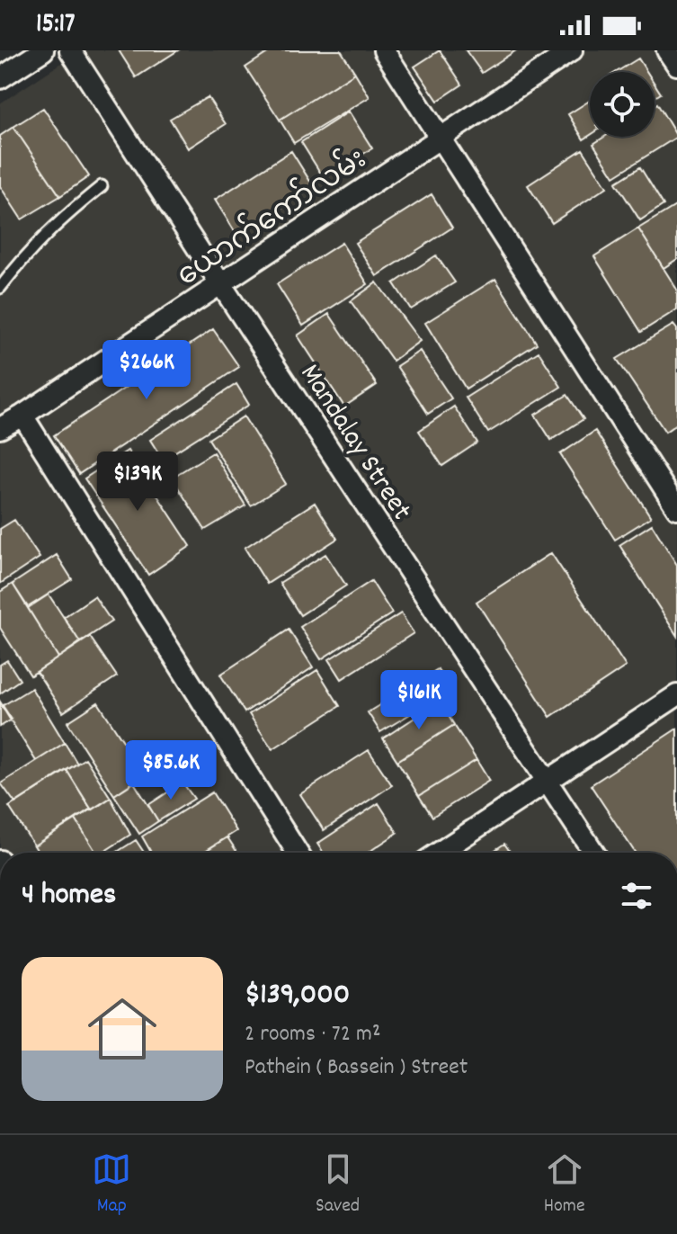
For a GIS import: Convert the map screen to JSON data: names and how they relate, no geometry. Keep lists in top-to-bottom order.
{
  "streets": {
    "street": ["ယောက်ကော်လမ်း", "Mandalay Street"]
  },
  "crossings": [
    ["ယောက်ကော်လမ်း", "Mandalay Street"]
  ],
  "page": {
    "status": "15:17",
    "price": [
      "$266K",
      "$139K",
      "$161K",
      "$85.6K"
    ],
    "heading": "4 homes",
    "list": [
      {
        "name": "$139,000",
        "note": "2 rooms · 72 m² · Pathein ( Bassein ) Street"
      }
    ],
    "tabs": ["Map", "Saved", "Home"]
  }
}
